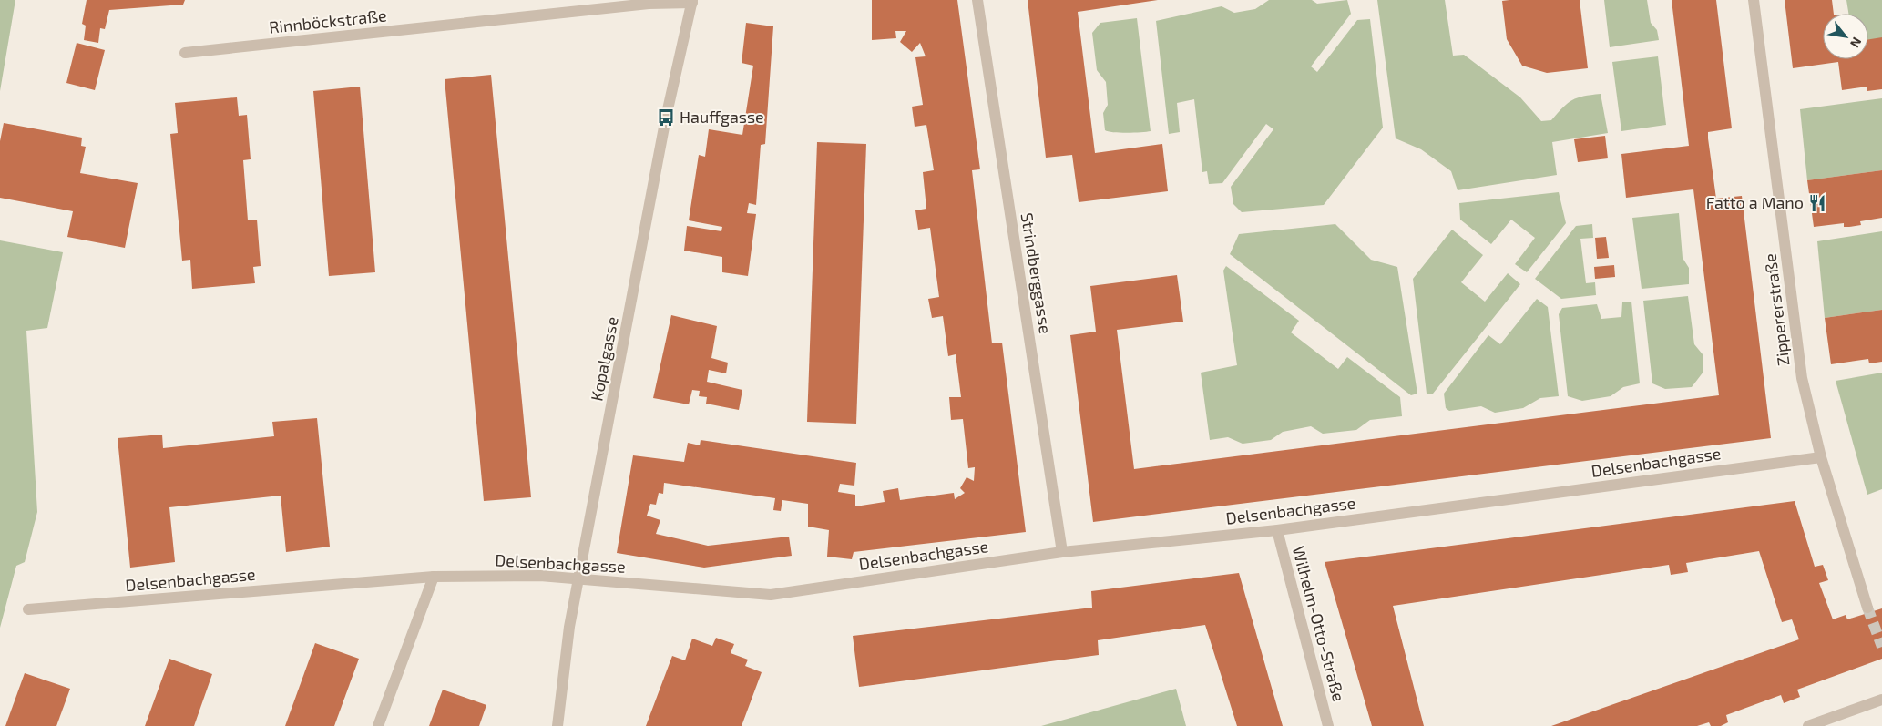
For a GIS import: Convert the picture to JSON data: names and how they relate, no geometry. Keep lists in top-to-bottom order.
{
  "streets": {
    "street": [
      "Rinnböckstraße",
      "Strindberggasse",
      "Zippererstraße",
      "Kopalgasse",
      "Delsenbachgasse",
      "Wilhelm-Otto-Straße"
    ]
  },
  "crossings": [
    ["Rinnböckstraße", "Kopalgasse"],
    ["Strindberggasse", "Delsenbachgasse"],
    ["Zippererstraße", "Delsenbachgasse"],
    ["Kopalgasse", "Delsenbachgasse"],
    ["Delsenbachgasse", "Wilhelm-Otto-Straße"]
  ],
  "places": {
    "bus stop": ["Hauffgasse"],
    "restaurant": ["Fatto a Mano"]
  },
  "north": "bottom right"
}
